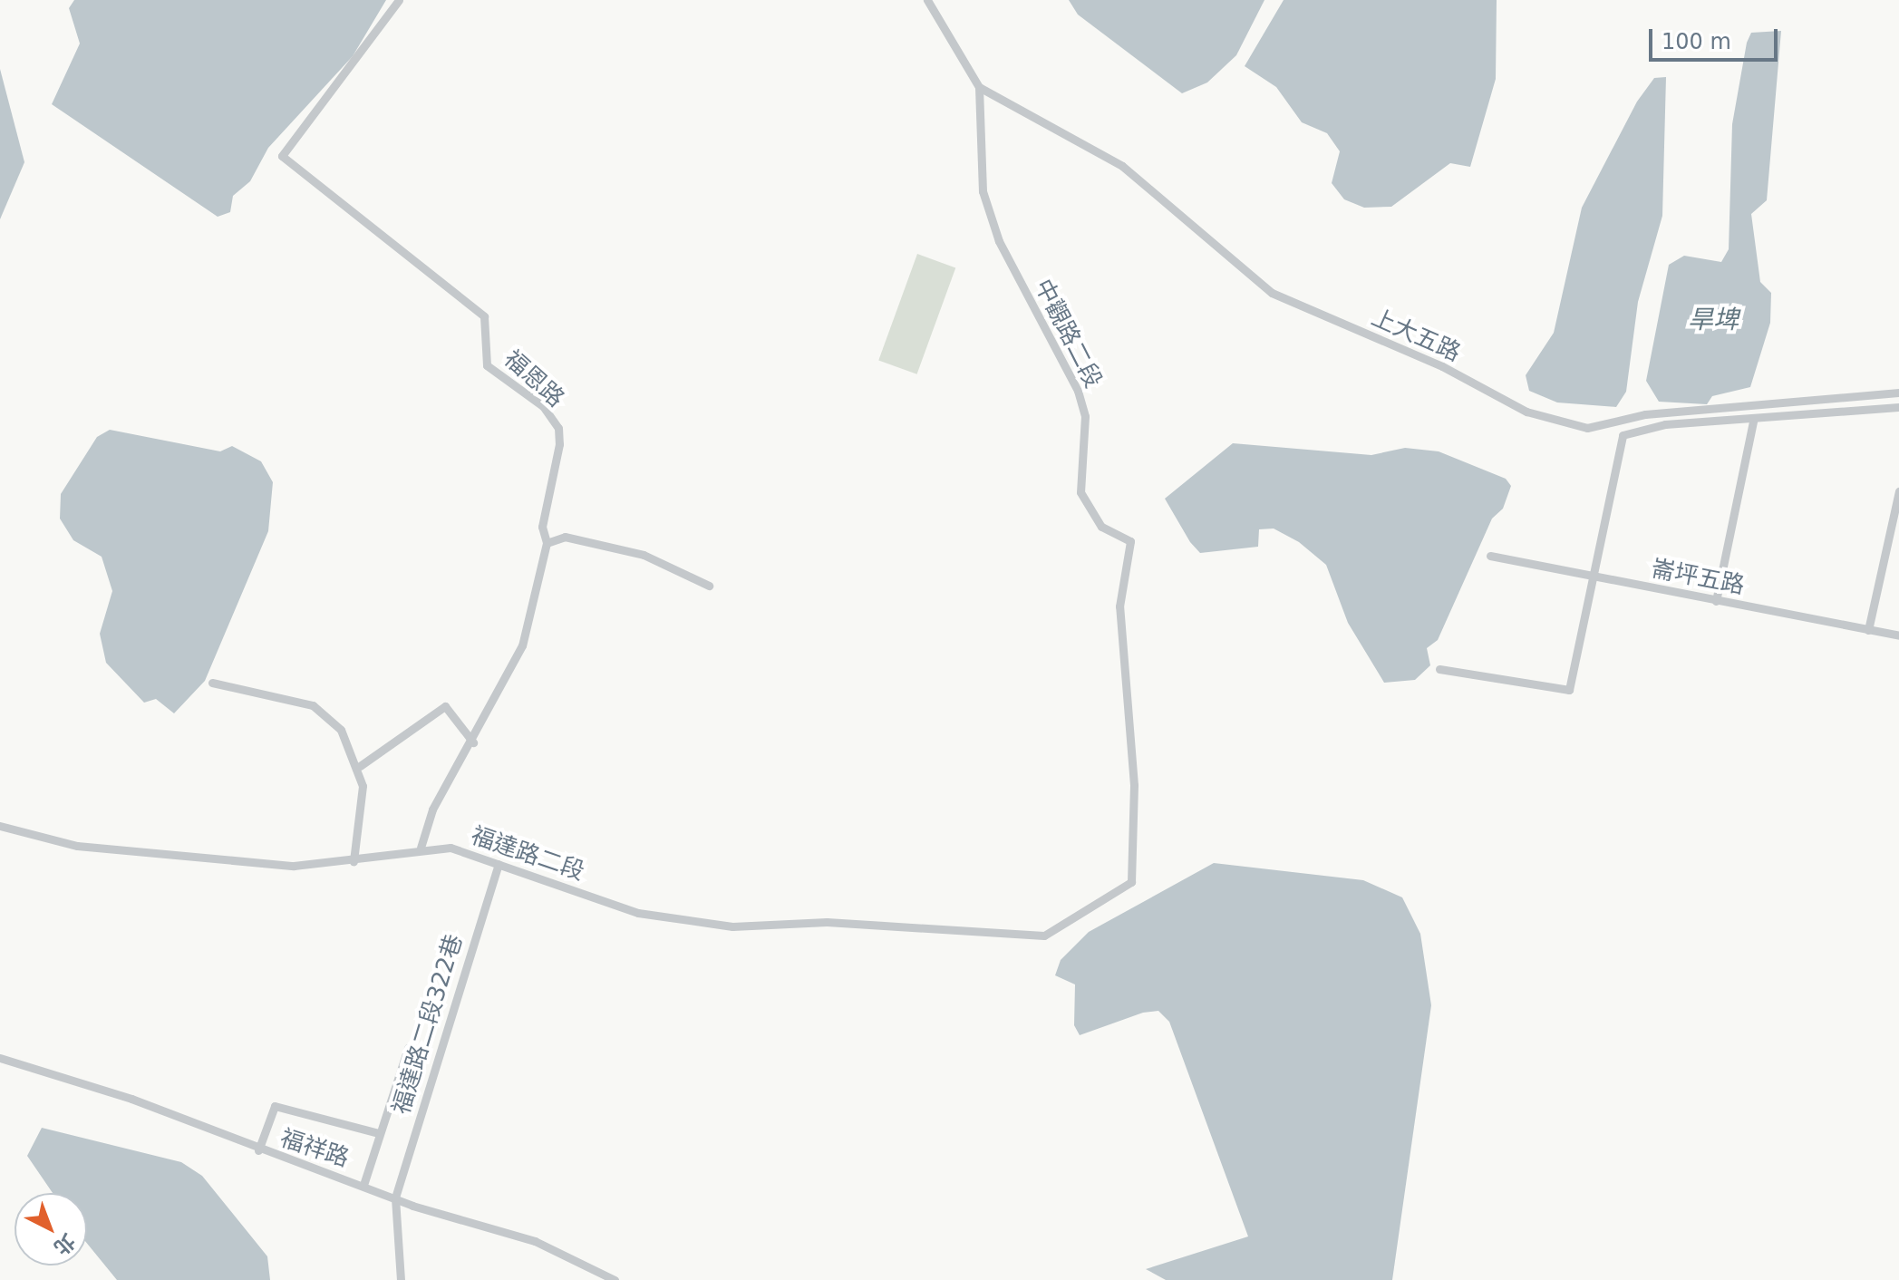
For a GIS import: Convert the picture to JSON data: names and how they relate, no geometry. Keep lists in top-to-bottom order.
{
  "streets": {
    "street": [
      "中觀路二段",
      "上大五路",
      "福恩路",
      "崙坪五路",
      "福達路二段",
      "福達路二段322巷",
      "福祥路"
    ]
  },
  "crossings": [
    ["中觀路二段", "上大五路"],
    ["中觀路二段", "福達路二段"],
    ["福恩路", "福達路二段"],
    ["福達路二段", "福達路二段322巷"],
    ["福達路二段322巷", "福祥路"]
  ],
  "water": ["旱埤"],
  "scale_bar": "100 m",
  "north": "bottom right"
}
